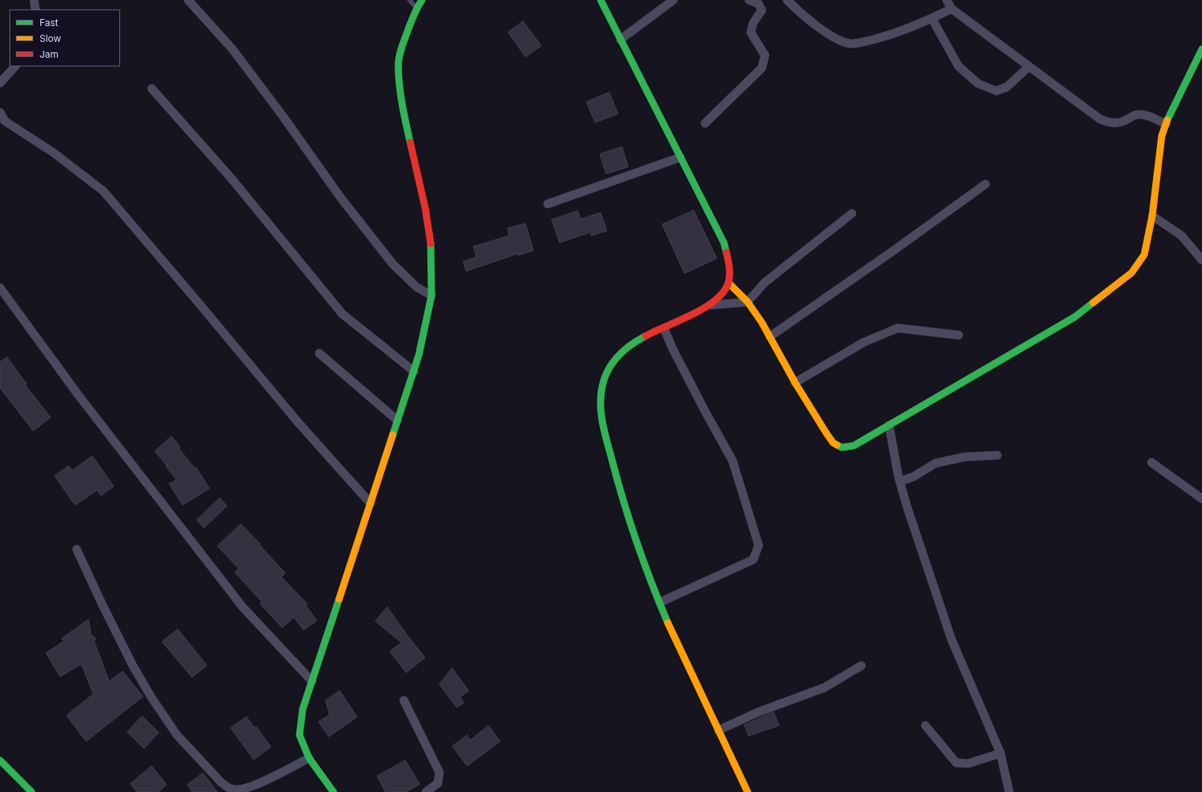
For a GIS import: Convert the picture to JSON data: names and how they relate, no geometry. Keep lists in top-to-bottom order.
{
  "legend": ["Fast", "Slow", "Jam"]
}
